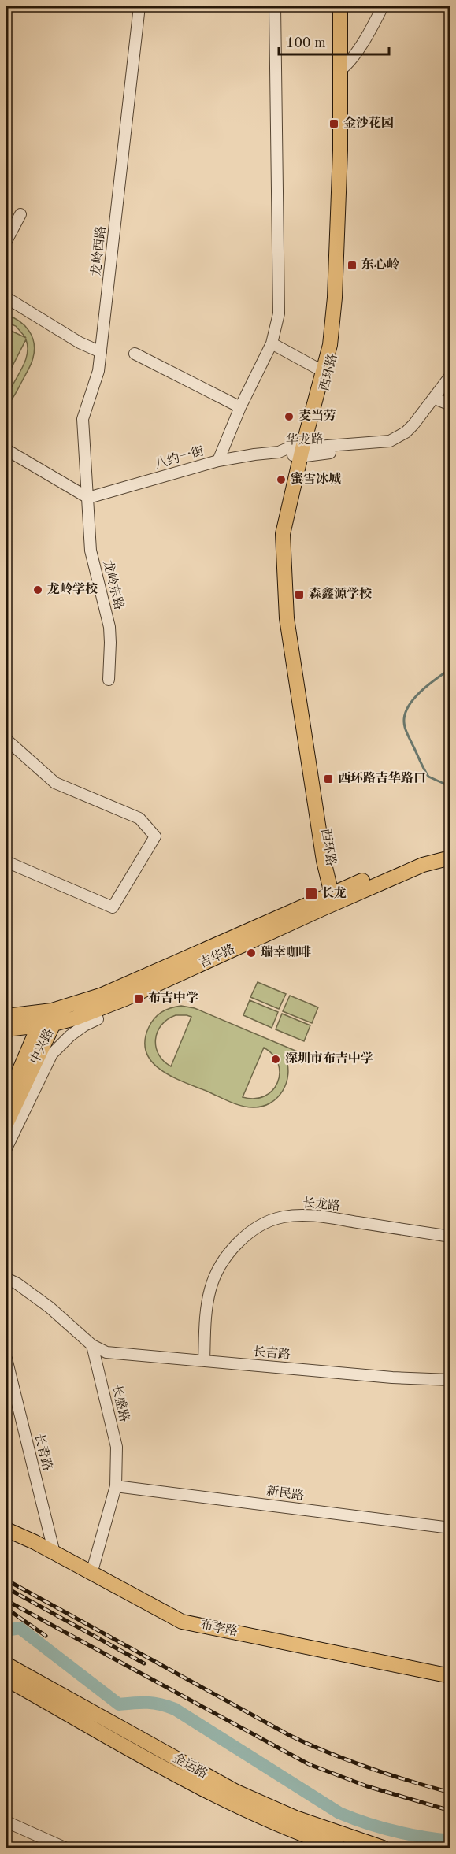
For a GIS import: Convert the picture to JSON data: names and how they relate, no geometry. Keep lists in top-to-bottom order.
{
  "streets": {
    "main road": [
      "西环路",
      "吉华路",
      "中兴路",
      "布李路",
      "金运路"
    ],
    "street": [
      "龙岭西路",
      "华龙路",
      "八约一街",
      "龙岭东路",
      "长龙路",
      "长吉路",
      "长盛路",
      "长青路",
      "新民路"
    ]
  },
  "crossings": [
    ["龙岭西路", "八约一街"],
    ["龙岭西路", "龙岭东路"],
    ["西环路", "华龙路"],
    ["西环路", "吉华路"],
    ["华龙路", "八约一街"],
    ["八约一街", "龙岭东路"],
    ["吉华路", "中兴路"],
    ["长龙路", "长吉路"],
    ["长吉路", "长盛路"],
    ["长盛路", "新民路"],
    ["长盛路", "布李路"],
    ["长青路", "布李路"]
  ],
  "places": {
    "transit": [
      "金沙花园",
      "东心岭",
      "森鑫源学校",
      "西环路吉华路口",
      "长龙",
      "布吉中学"
    ],
    "other": [
      "麦当劳",
      "蜜雪冰城",
      "龙岭学校",
      "瑞幸咖啡",
      "深圳市布吉中学"
    ]
  },
  "scale_bar": "100 m"
}
